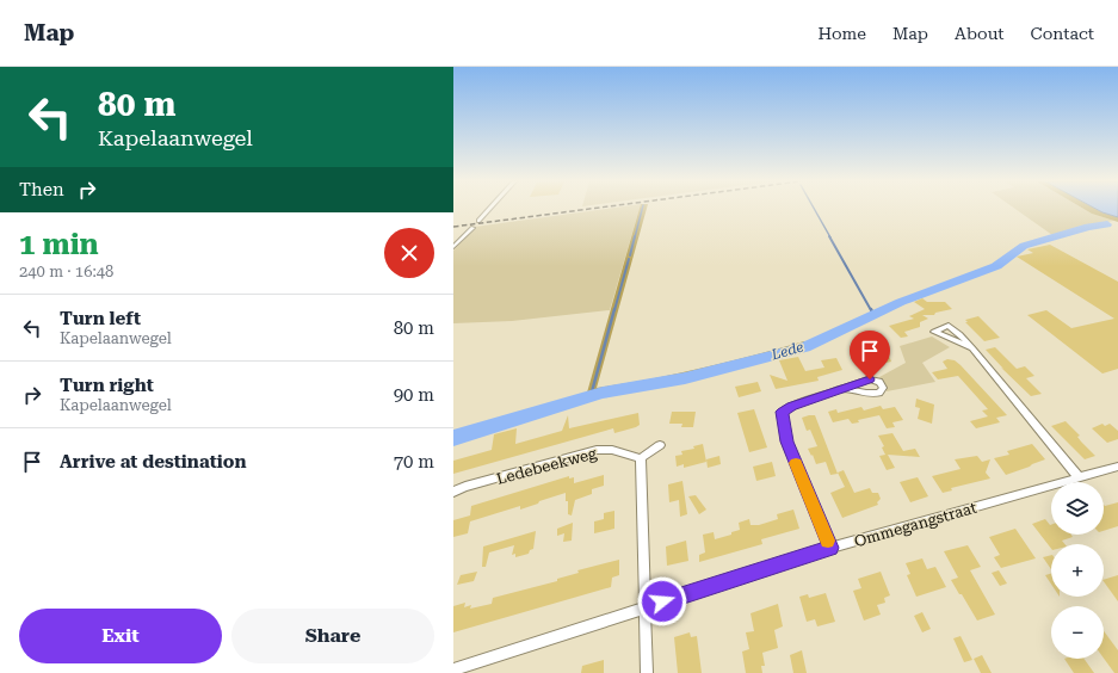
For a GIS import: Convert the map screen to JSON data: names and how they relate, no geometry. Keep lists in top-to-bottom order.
{
  "streets": {
    "street": ["Ledebeekweg", "Ommegangstraat"]
  },
  "water": ["Lede"],
  "page": {
    "header": "Map",
    "nav": [
      "Home",
      "Map",
      "About",
      "Contact"
    ],
    "turn": ["80 m", "Kapelaanwegel"],
    "then": "Then",
    "heading": ["1 min", "240 m · 16:48"],
    "list": [
      {
        "name": "Turn left",
        "note": "Kapelaanwegel",
        "value": "80 m"
      },
      {
        "name": "Turn right",
        "note": "Kapelaanwegel",
        "value": "90 m"
      },
      {
        "name": "Arrive at destination",
        "value": "70 m"
      }
    ],
    "map_buttons": ["+", "−"],
    "buttons": ["Exit", "Share"]
  }
}
